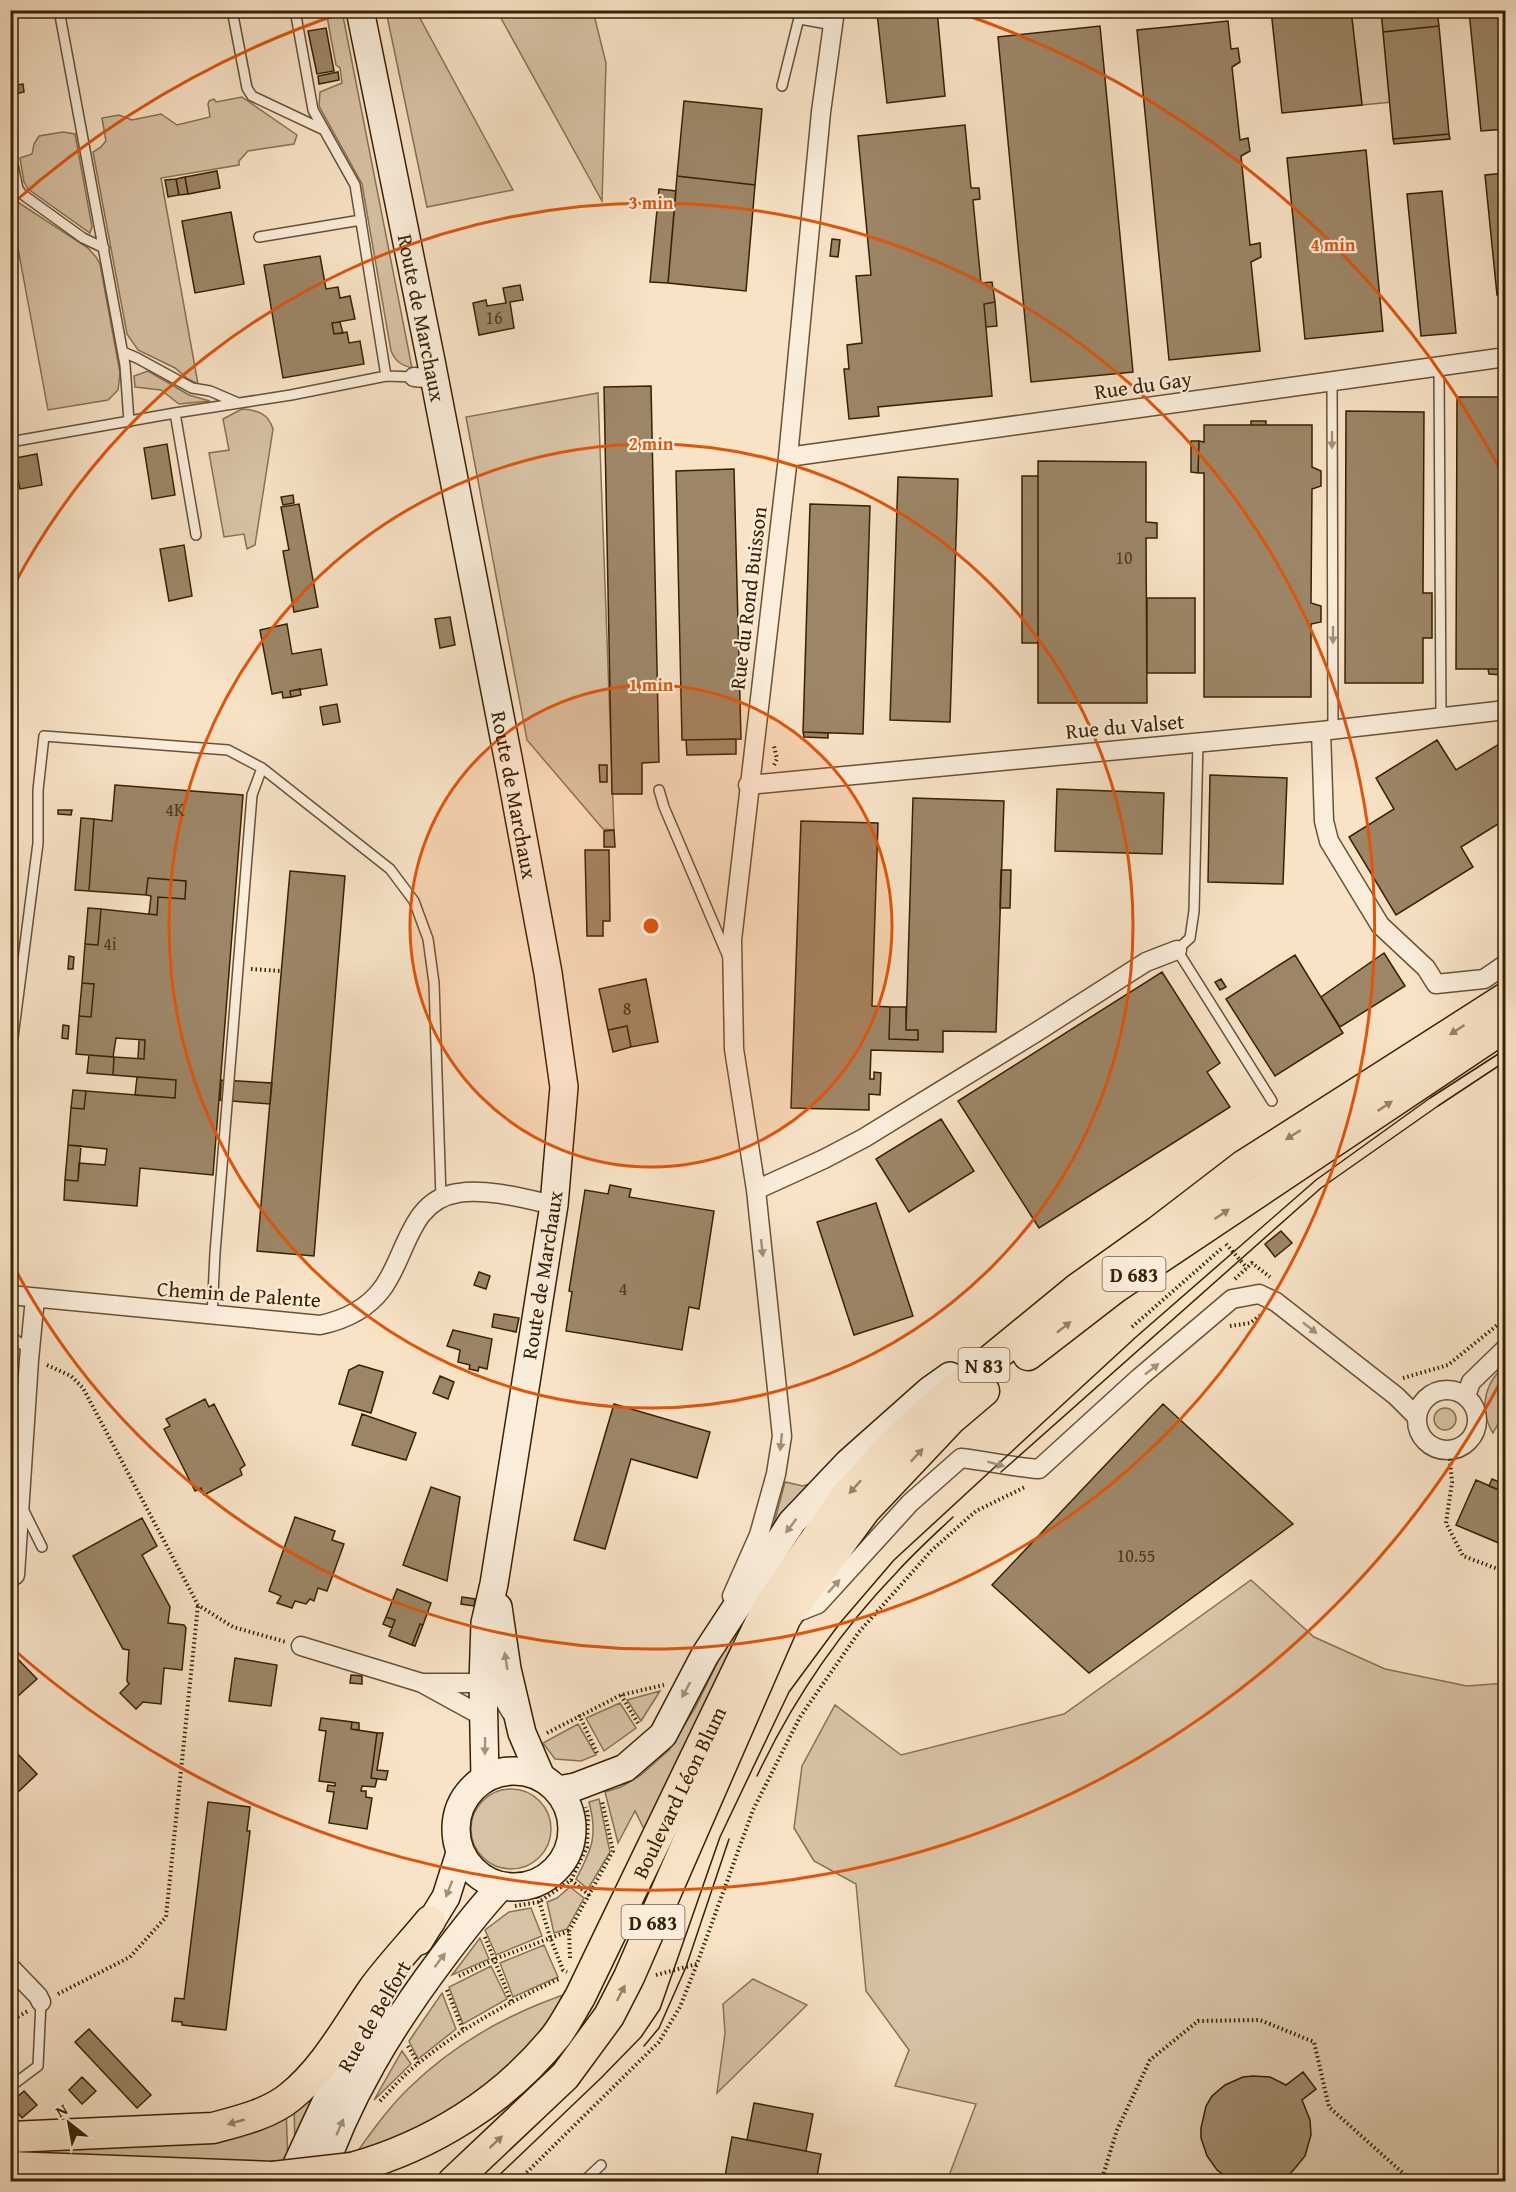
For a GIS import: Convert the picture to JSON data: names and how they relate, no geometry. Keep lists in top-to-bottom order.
{
  "streets": {
    "main road": [
      "Route de Marchaux",
      "D 683",
      "N 83",
      "Boulevard Léon Blum",
      "Rue de Belfort"
    ],
    "street": [
      "Rue du Gay",
      "Rue du Rond Buisson",
      "Rue du Valset",
      "Chemin de Palente"
    ]
  },
  "crossings": [
    ["Route de Marchaux", "D 683"],
    ["Route de Marchaux", "Rue de Belfort"],
    ["Rue du Gay", "Rue du Rond Buisson"],
    ["Rue du Rond Buisson", "Rue du Valset"],
    ["Rue du Rond Buisson", "D 683"],
    ["D 683", "Boulevard Léon Blum"],
    ["D 683", "Rue de Belfort"]
  ],
  "house_numbers": [
    "16",
    "10",
    "4K",
    "4i",
    "8",
    "4",
    "10.55"
  ],
  "north": "top left",
  "rings": [
    "3 min",
    "4 min",
    "2 min",
    "1 min"
  ]
}
